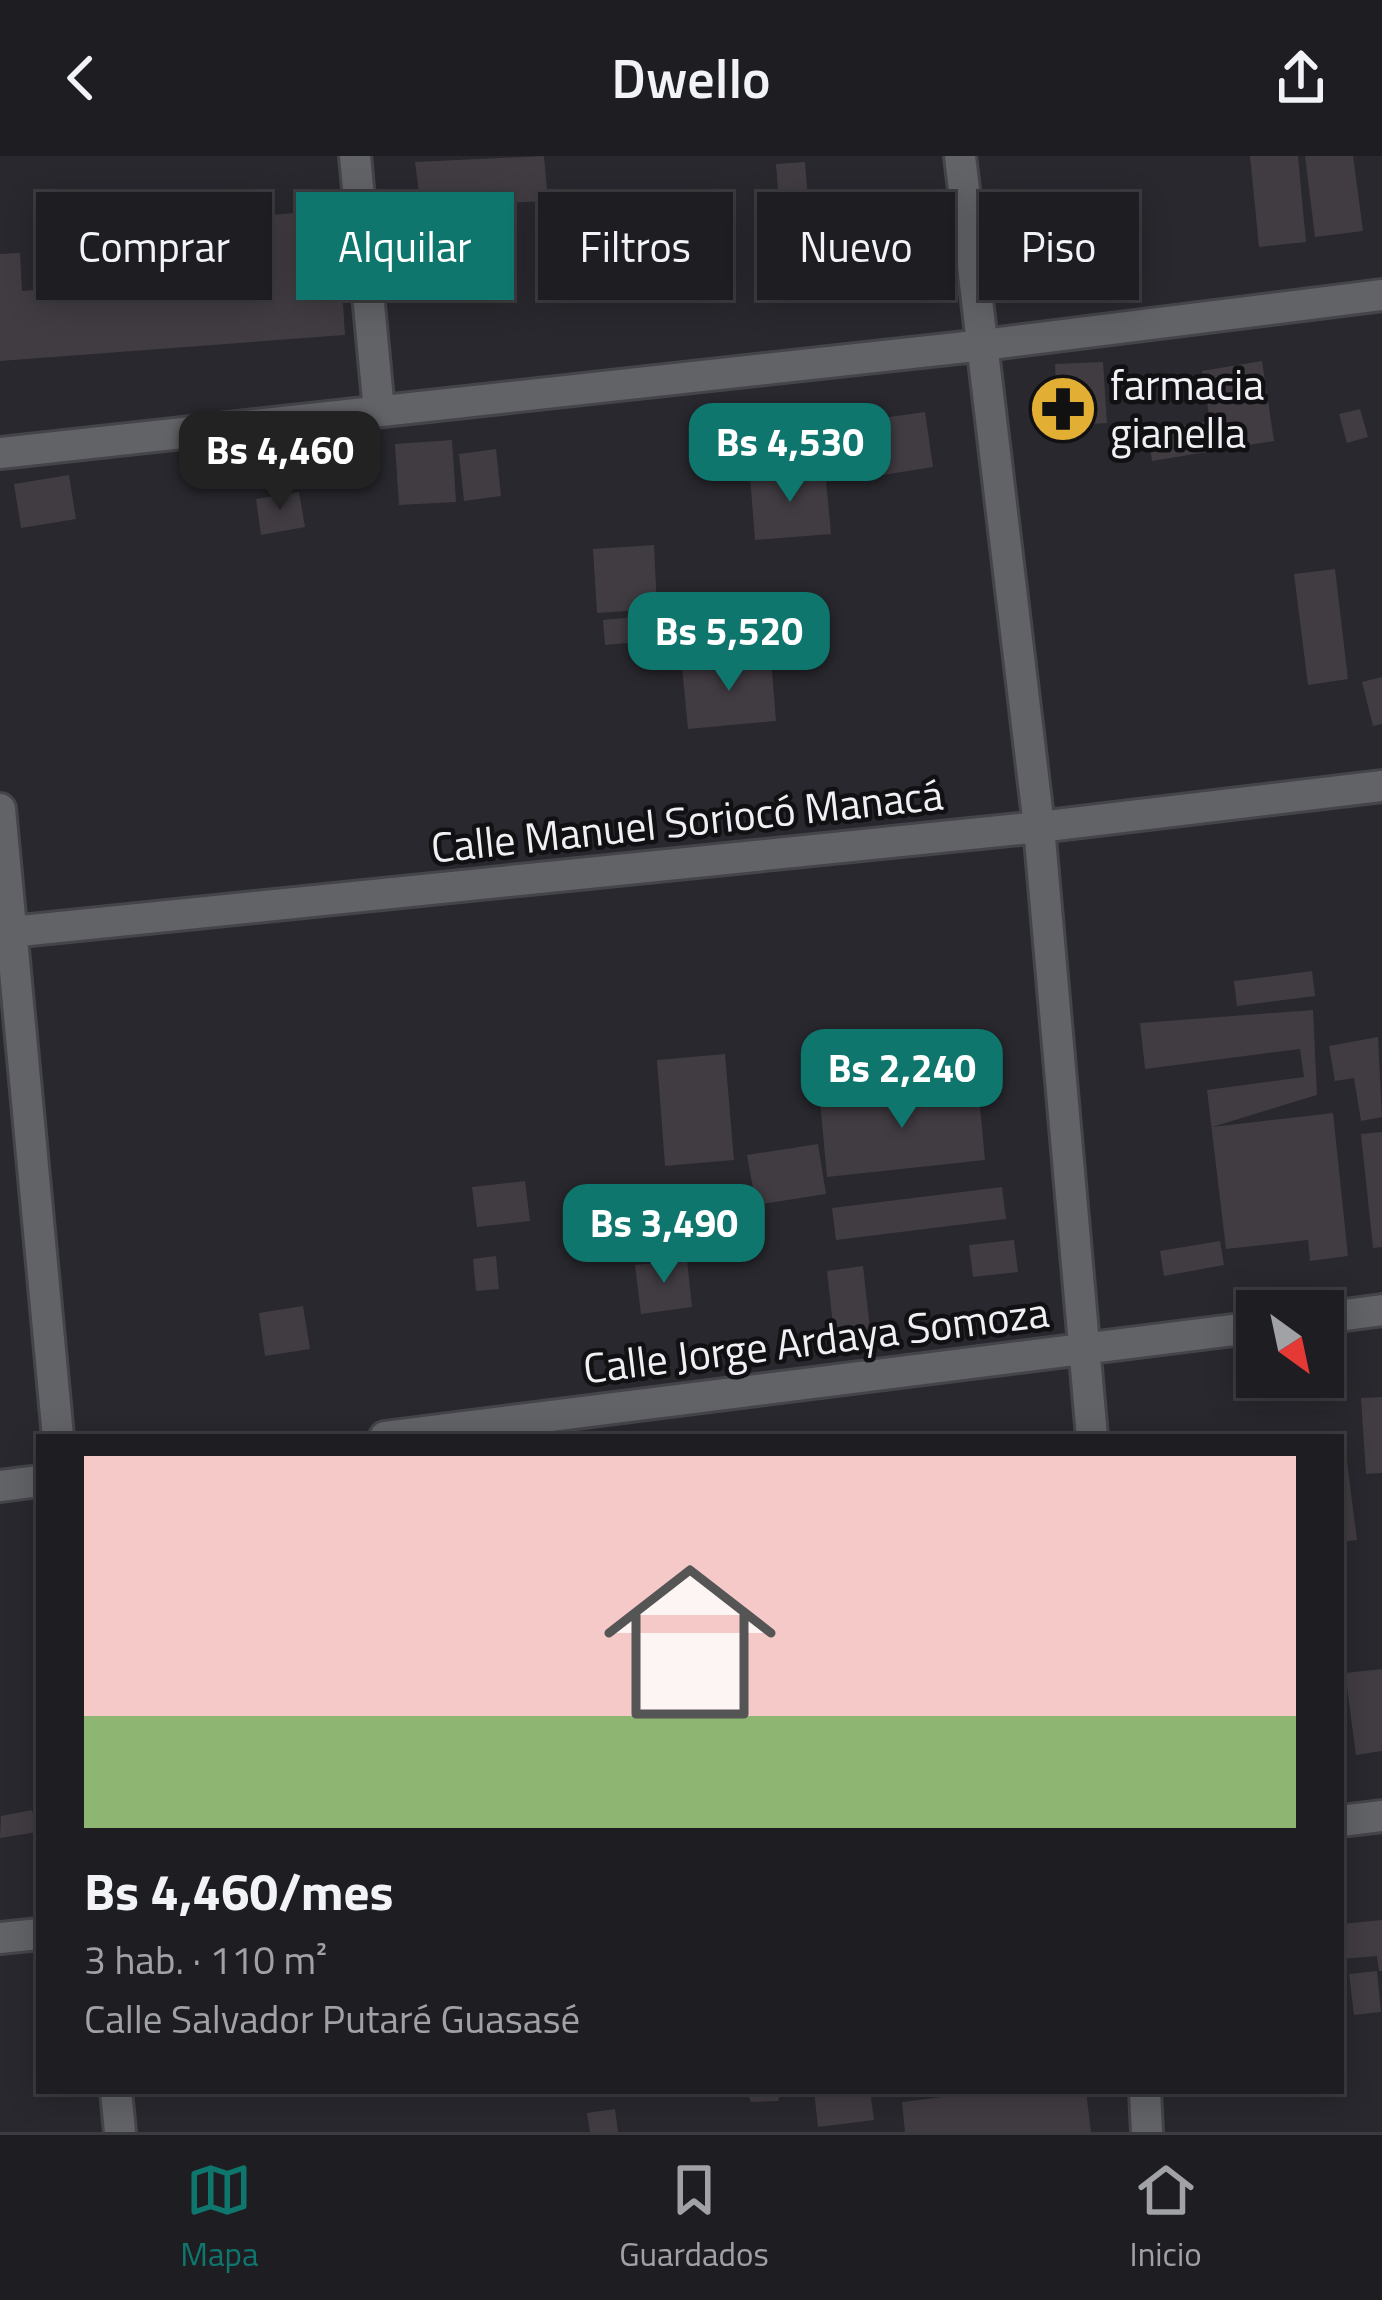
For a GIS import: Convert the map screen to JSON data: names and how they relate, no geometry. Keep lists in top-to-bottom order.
{
  "streets": {
    "street": ["Calle Manuel Soriocó Manacá", "Calle Jorge Ardaya Somoza"]
  },
  "places": {
    "pharmacy": ["farmacia gianella"]
  },
  "north": "bottom right",
  "page": {
    "header": "Dwello",
    "chip": [
      "Comprar",
      "Alquilar",
      "Filtros",
      "Nuevo",
      "Piso"
    ],
    "price": [
      "Bs 4,530",
      "Bs 4,460",
      "Bs 5,520",
      "Bs 2,240",
      "Bs 3,490"
    ],
    "list": [
      {
        "name": "Bs 4,460/mes",
        "note": "3 hab. · 110 m² · Calle Salvador Putaré Guasasé"
      }
    ],
    "tabs": ["Mapa", "Guardados", "Inicio"]
  }
}
